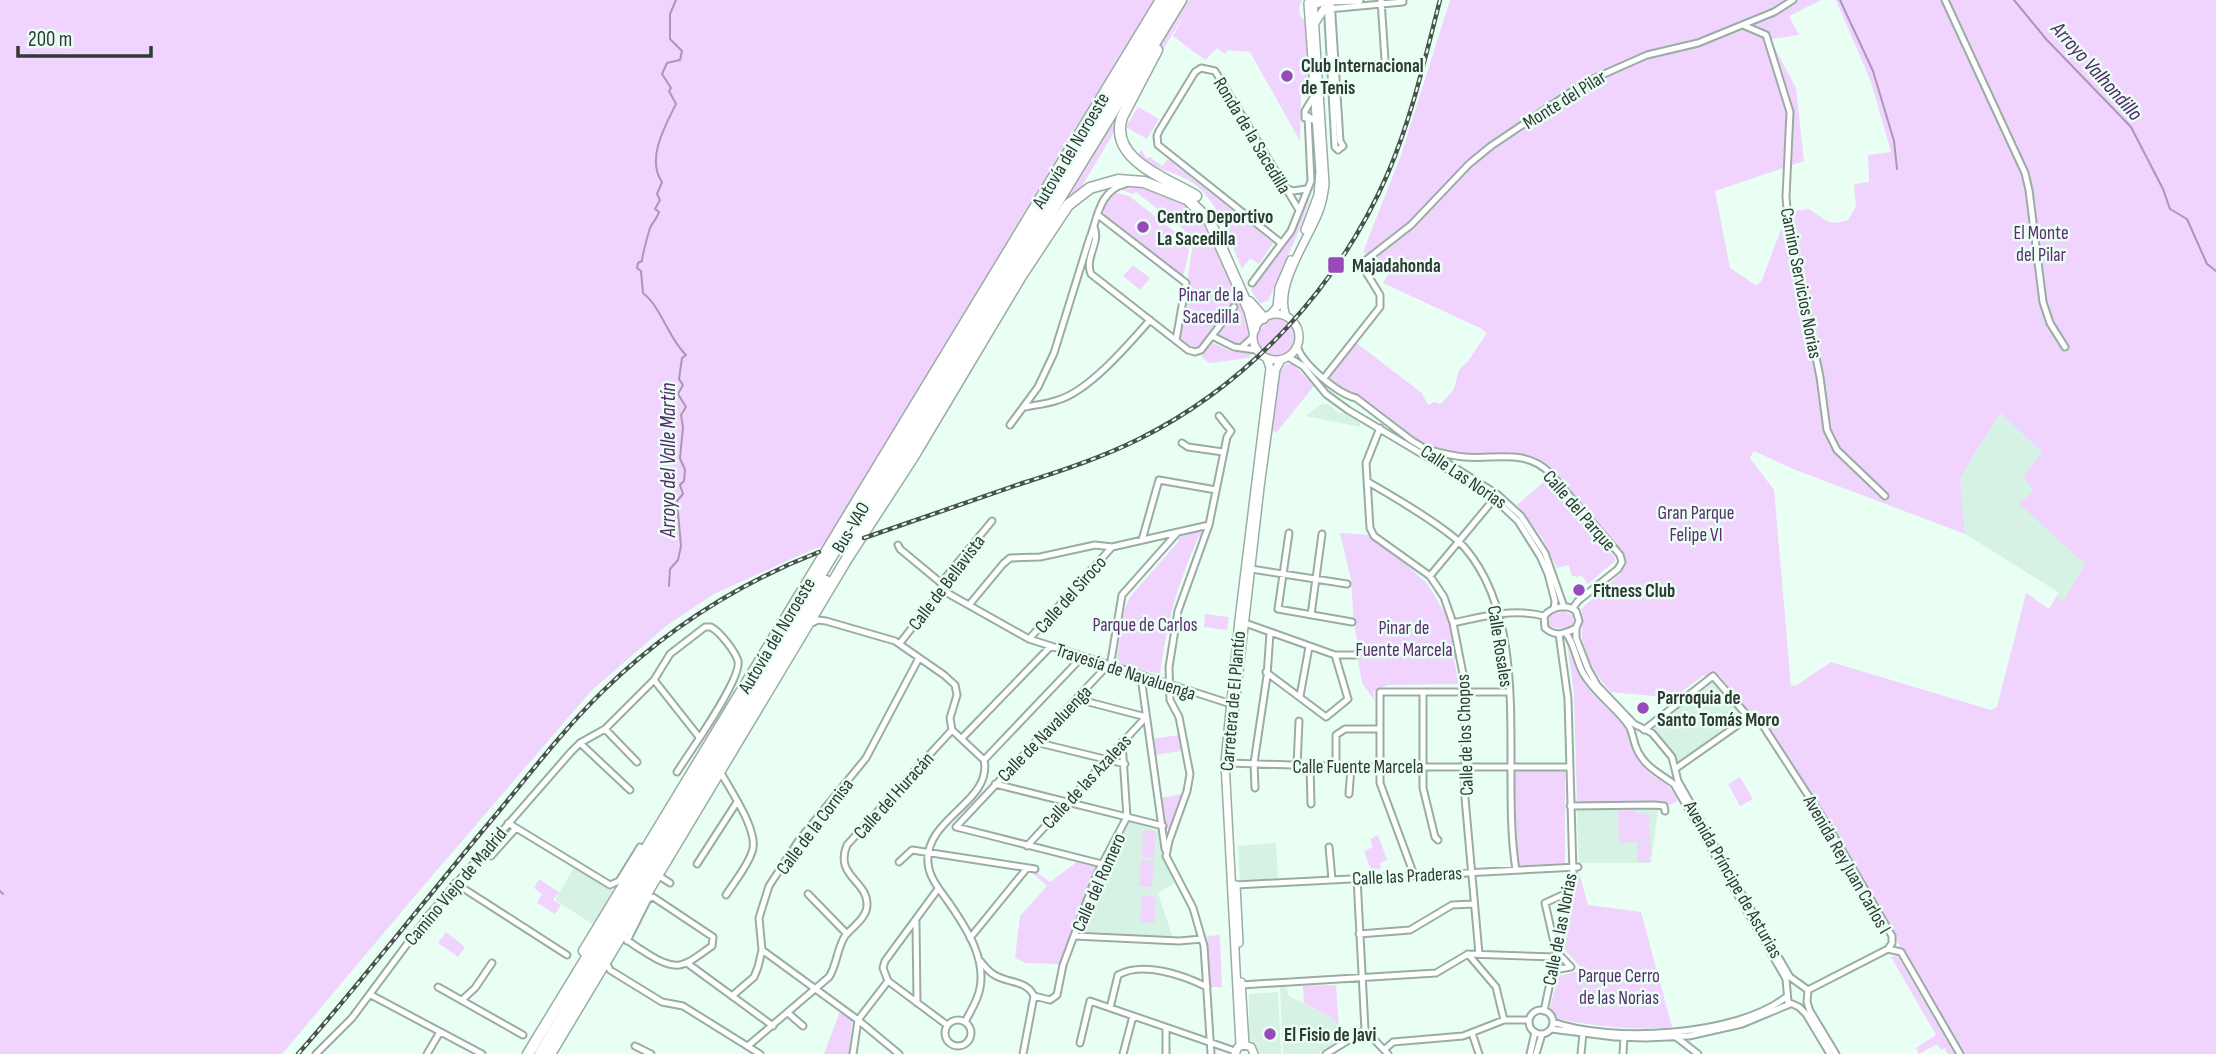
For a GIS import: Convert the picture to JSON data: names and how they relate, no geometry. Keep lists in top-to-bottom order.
{
  "streets": {
    "highway": ["Autovía del Noroeste", "Bus-VAO"],
    "street": [
      "Monte del Pilar",
      "Ronda de la Sacedilla",
      "Camino Servicios Norias",
      "Calle Las Norias",
      "Calle del Parque",
      "Calle de Bellavista",
      "Calle del Siroco",
      "Calle Rosales",
      "Travesía de Navaluenga",
      "Carretera de El Plantío",
      "Calle de Navaluenga",
      "Calle de los Chopos",
      "Calle Fuente Marcela",
      "Calle de las Azaleas",
      "Calle del Huracán",
      "Calle de la Cornisa",
      "Avenida Rey Juan Carlos I",
      "Calle las Praderas",
      "Avenida Príncipe de Asturias",
      "Calle del Romero",
      "Camino Viejo de Madrid",
      "Calle de las Norias"
    ]
  },
  "crossings": [
    ["Monte del Pilar", "Camino Servicios Norias"],
    ["Monte del Pilar", "Calle Las Norias"],
    ["Calle Las Norias", "Calle del Parque"],
    ["Calle Las Norias", "Carretera de El Plantío"],
    ["Calle Las Norias", "Calle de los Chopos"],
    ["Calle Las Norias", "Avenida Príncipe de Asturias"],
    ["Calle Las Norias", "Calle de las Norias"],
    ["Calle del Parque", "Avenida Príncipe de Asturias"],
    ["Calle del Parque", "Calle de las Norias"],
    ["Calle de Bellavista", "Travesía de Navaluenga"],
    ["Calle del Siroco", "Travesía de Navaluenga"],
    ["Calle Rosales", "Calle de los Chopos"],
    ["Calle Rosales", "Calle Fuente Marcela"],
    ["Calle Rosales", "Calle las Praderas"],
    ["Travesía de Navaluenga", "Carretera de El Plantío"],
    ["Travesía de Navaluenga", "Calle de Navaluenga"],
    ["Carretera de El Plantío", "Calle Fuente Marcela"],
    ["Carretera de El Plantío", "Calle las Praderas"],
    ["Calle de los Chopos", "Calle Fuente Marcela"],
    ["Calle de los Chopos", "Calle las Praderas"],
    ["Calle Fuente Marcela", "Calle de las Norias"],
    ["Calle de las Azaleas", "Calle del Romero"],
    ["Calle las Praderas", "Calle de las Norias"],
    ["Avenida Príncipe de Asturias", "Calle de las Norias"]
  ],
  "water": ["Arroyo Valhondillo", "Arroyo del Valle Martín"],
  "parks": [
    "El Monte del Pilar",
    "Pinar de la Sacedilla",
    "Gran Parque Felipe VI",
    "Parque de Carlos",
    "Pinar de Fuente Marcela",
    "Parque Cerro de las Norias"
  ],
  "places": {
    "other": [
      "Club Internacional de Tenis",
      "Centro Deportivo La Sacedilla",
      "Fitness Club",
      "Parroquia de Santo Tomás Moro",
      "El Fisio de Javi"
    ],
    "transit": ["Majadahonda"]
  },
  "scale_bar": "200 m"
}
